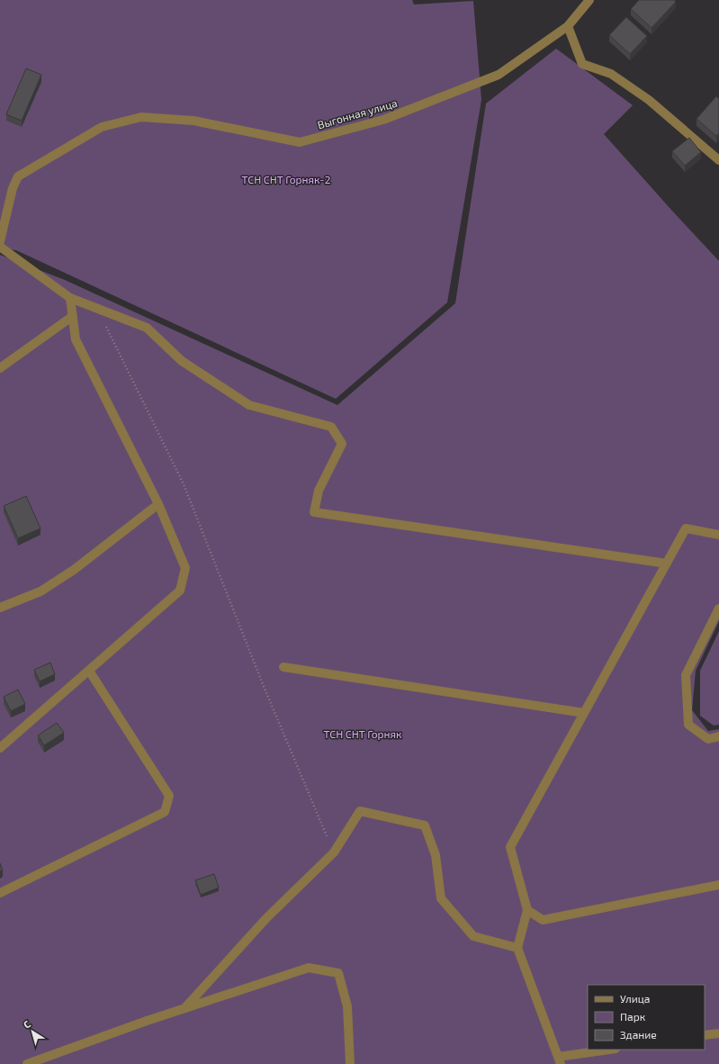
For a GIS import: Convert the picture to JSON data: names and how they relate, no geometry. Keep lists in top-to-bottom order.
{
  "streets": {
    "street": ["Выгонная улица"]
  },
  "parks": ["ТСН СНТ Горняк-2", "ТСН СНТ Горняк"],
  "legend": ["Улица", "Парк", "Здание"],
  "north": "top left"
}
